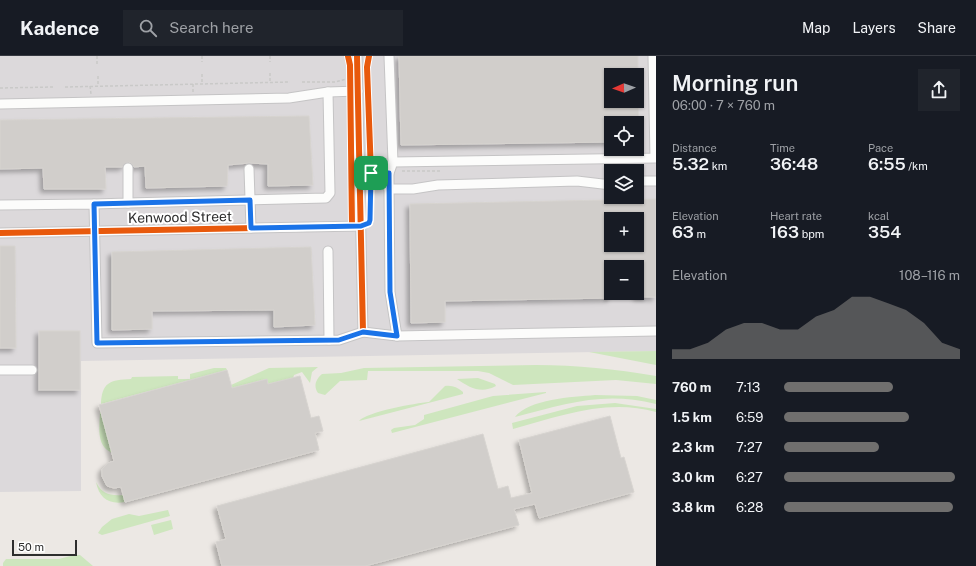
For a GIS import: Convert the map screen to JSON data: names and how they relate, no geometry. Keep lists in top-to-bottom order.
{
  "streets": {
    "street": ["Kenwood Street"]
  },
  "scale_bar": "50 m",
  "north": "left",
  "page": {
    "header": "Kadence",
    "search": "Search here",
    "nav": ["Map", "Layers", "Share"],
    "heading": ["Morning run", "06:00 · 7 × 760 m"],
    "map_buttons": ["+", "−"],
    "stats": [
      ["Distance", "5.32 km"],
      ["Time", "36:48"],
      ["Pace", "6:55 /km"],
      ["Elevation", "63 m"],
      ["Heart rate", "163 bpm"],
      ["kcal", "354"]
    ],
    "chart": ["Elevation", "108–116 m"],
    "list": [
      {
        "name": "760 m",
        "note": "7:13"
      },
      {
        "name": "1.5 km",
        "note": "6:59"
      },
      {
        "name": "2.3 km",
        "note": "7:27"
      },
      {
        "name": "3.0 km",
        "note": "6:27"
      },
      {
        "name": "3.8 km",
        "note": "6:28"
      }
    ],
    "scale": "50 m"
  }
}
